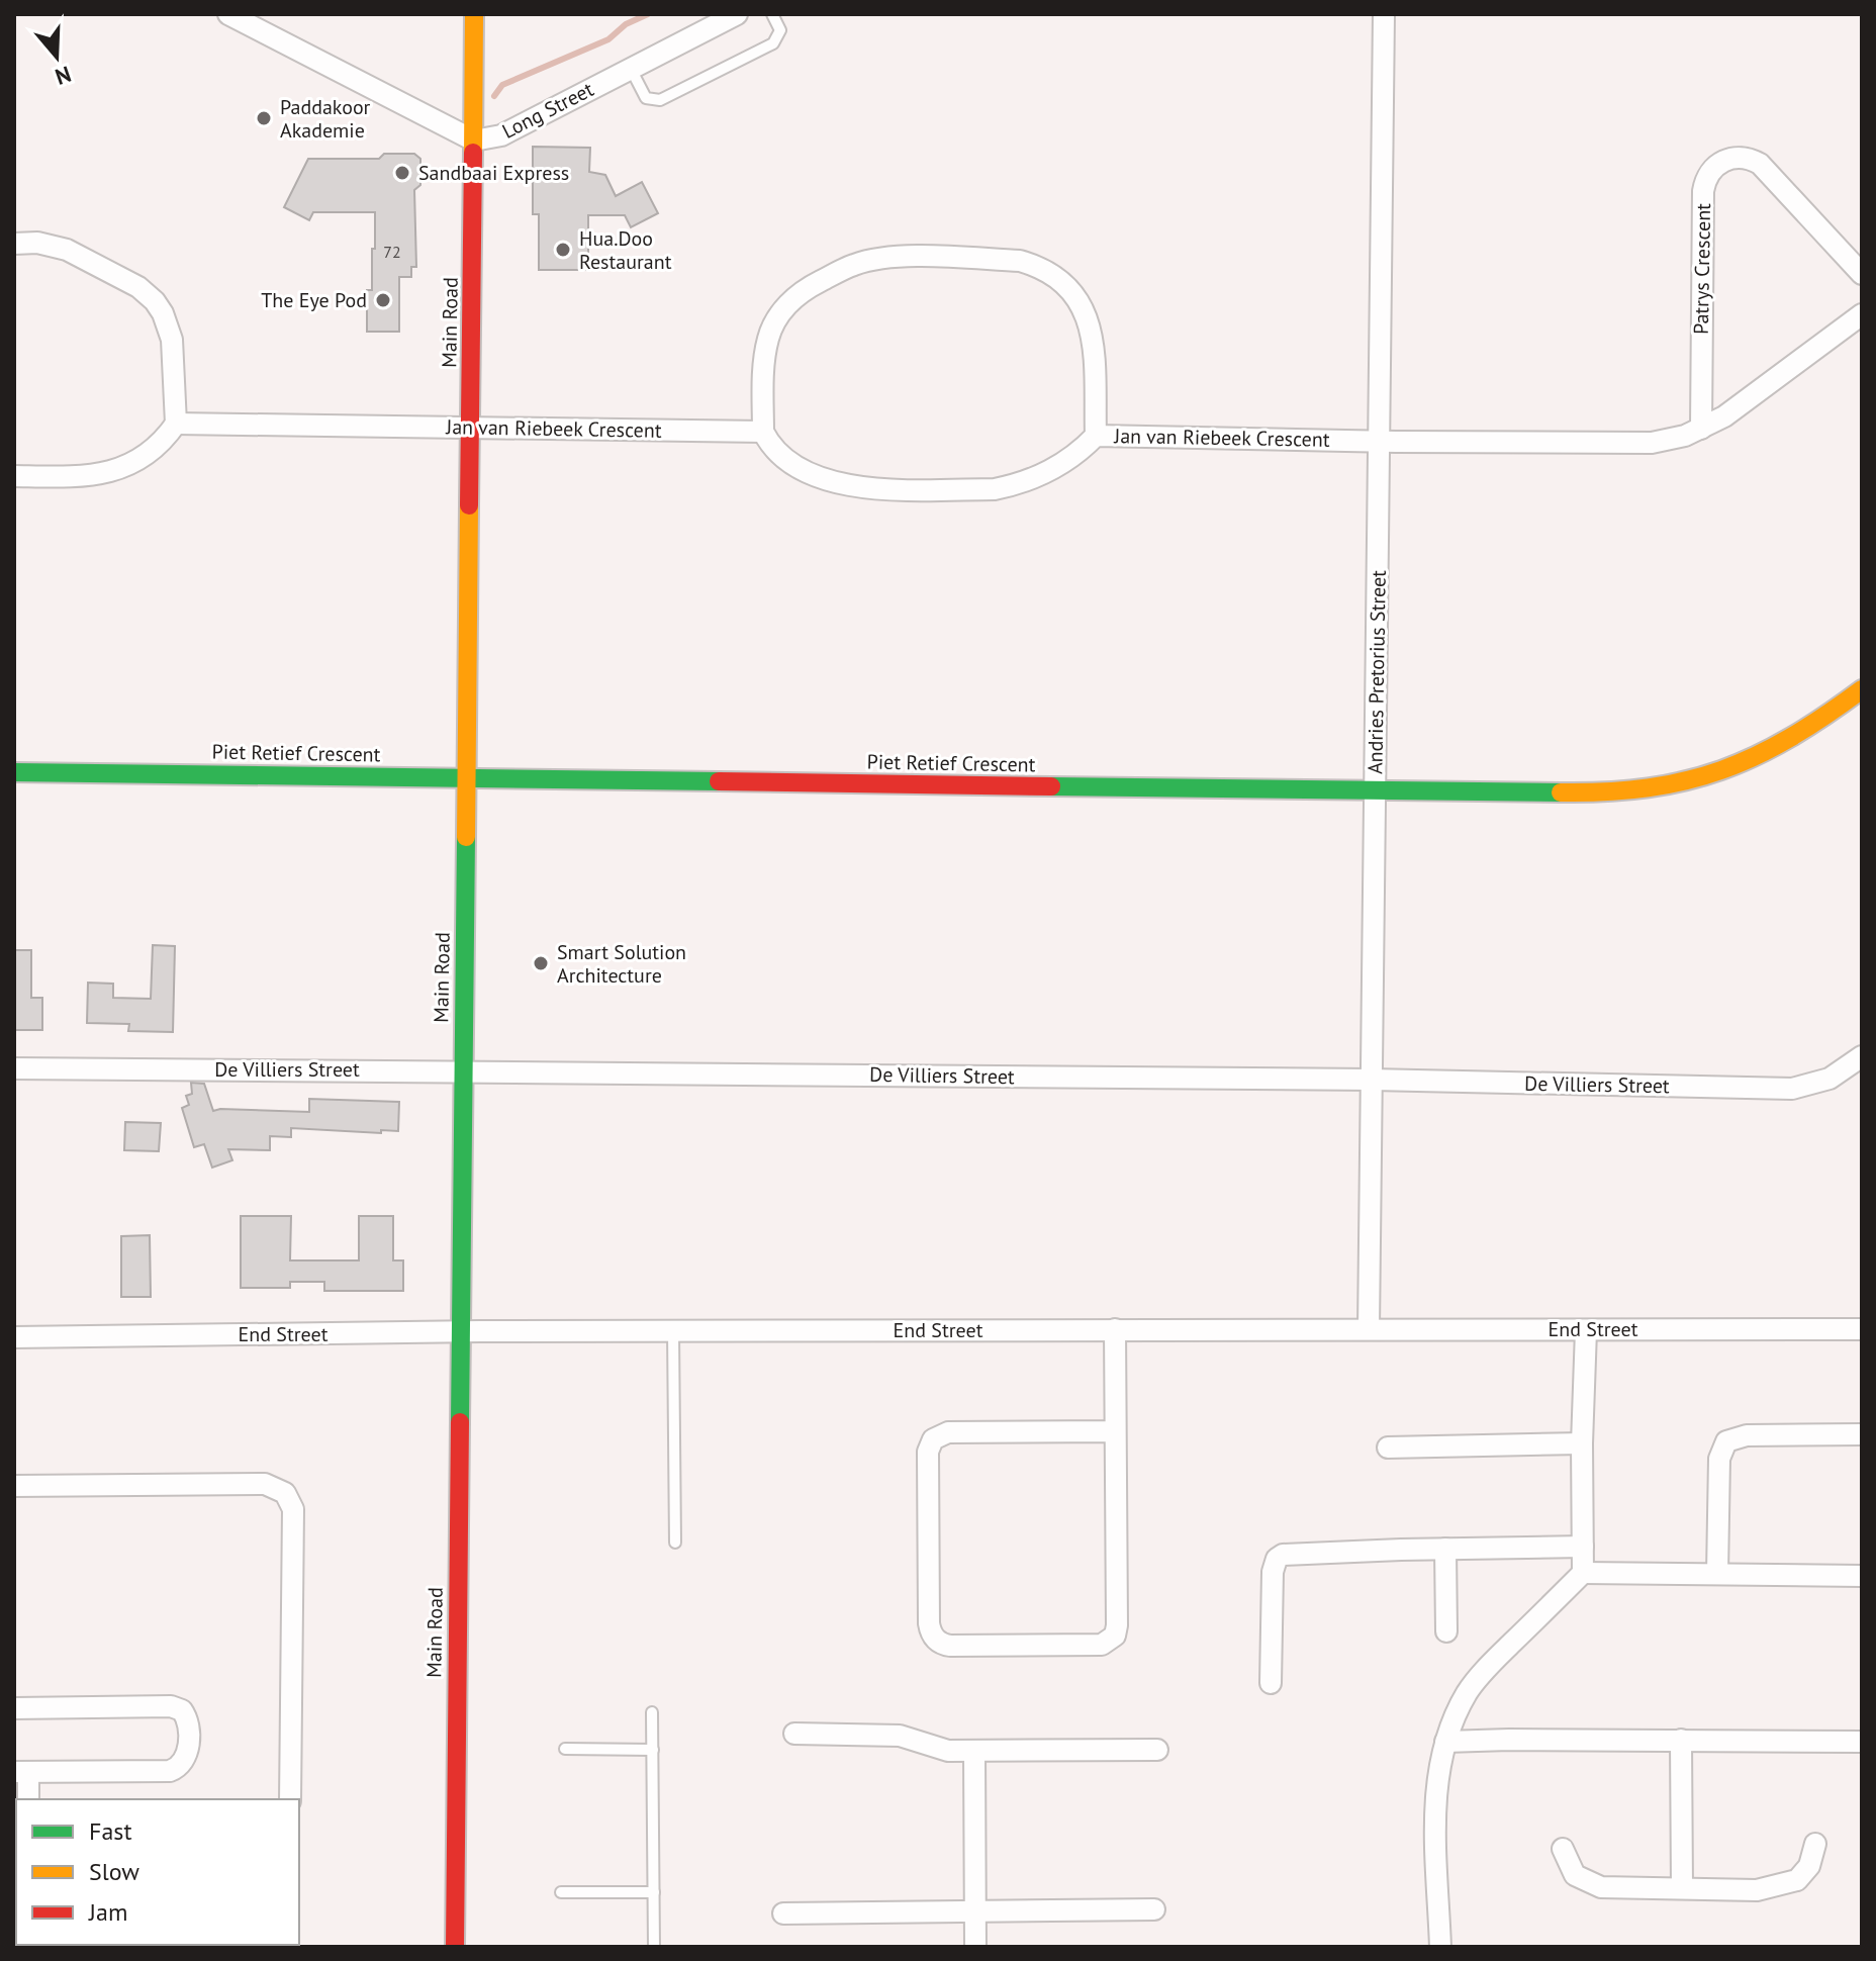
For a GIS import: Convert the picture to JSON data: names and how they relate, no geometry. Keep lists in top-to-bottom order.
{
  "streets": {
    "street": [
      "Long Street",
      "Patrys Crescent",
      "Main Road",
      "Jan van Riebeek Crescent",
      "Andries Pretorius Street",
      "Piet Retief Crescent",
      "De Villiers Street",
      "End Street"
    ]
  },
  "crossings": [
    ["Long Street", "Main Road"],
    ["Patrys Crescent", "Jan van Riebeek Crescent"],
    ["Main Road", "Jan van Riebeek Crescent"],
    ["Main Road", "Piet Retief Crescent"],
    ["Main Road", "De Villiers Street"],
    ["Main Road", "End Street"],
    ["Jan van Riebeek Crescent", "Andries Pretorius Street"],
    ["Andries Pretorius Street", "Piet Retief Crescent"],
    ["Andries Pretorius Street", "De Villiers Street"],
    ["Andries Pretorius Street", "End Street"]
  ],
  "places": [
    "Paddakoor Akademie",
    "Sandbaai Express",
    "Hua.Doo Restaurant",
    "The Eye Pod",
    "Smart Solution Architecture"
  ],
  "house_numbers": ["72"],
  "legend": ["Fast", "Slow", "Jam"],
  "north": "bottom"
}
